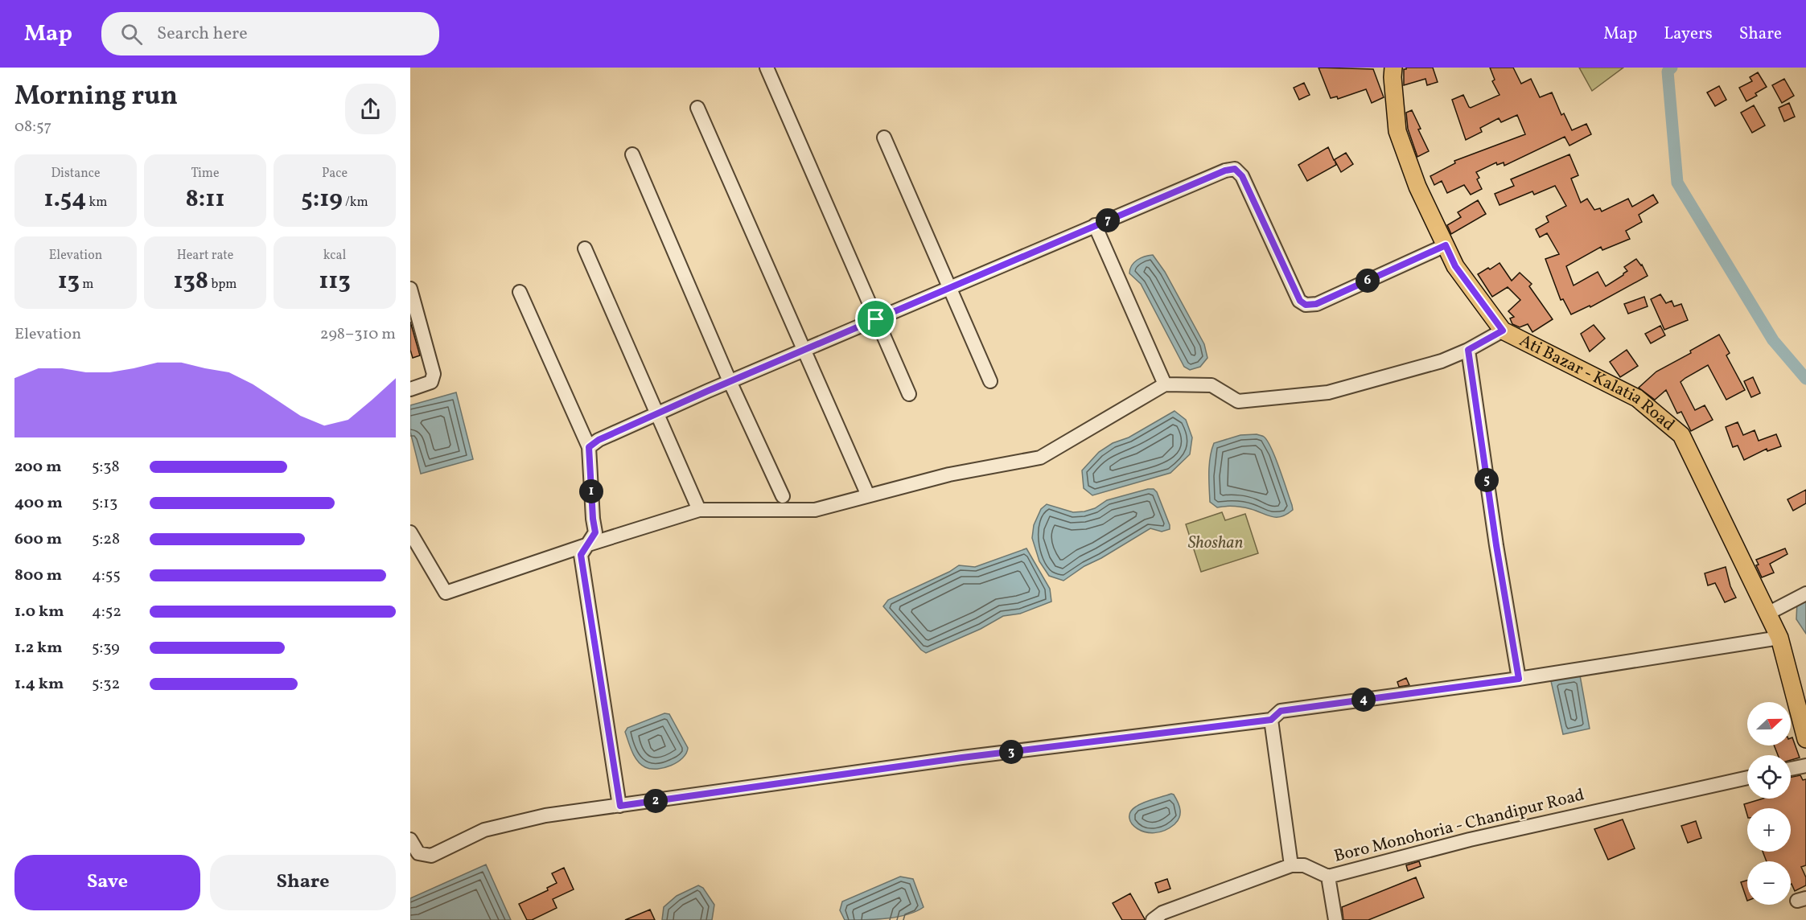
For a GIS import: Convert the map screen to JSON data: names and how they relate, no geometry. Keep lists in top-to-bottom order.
{
  "streets": {
    "main road": ["Ati Bazar - Kalatia Road"],
    "street": ["Boro Monohoria - Chandipur Road"]
  },
  "parks": ["Shoshan"],
  "north": "right",
  "page": {
    "header": "Map",
    "search": "Search here",
    "nav": ["Map", "Layers", "Share"],
    "heading": ["Morning run", "08:57"],
    "stats": [
      ["Distance", "1.54 km"],
      ["Time", "8:11"],
      ["Pace", "5:19 /km"],
      ["Elevation", "13 m"],
      ["Heart rate", "138 bpm"],
      ["kcal", "113"]
    ],
    "pins": [
      "7",
      "6",
      "5",
      "1",
      "4",
      "3",
      "2"
    ],
    "chart": ["Elevation", "298–310 m"],
    "list": [
      {
        "name": "200 m",
        "note": "5:38"
      },
      {
        "name": "400 m",
        "note": "5:13"
      },
      {
        "name": "600 m",
        "note": "5:28"
      },
      {
        "name": "800 m",
        "note": "4:55"
      },
      {
        "name": "1.0 km",
        "note": "4:52"
      },
      {
        "name": "1.2 km",
        "note": "5:39"
      },
      {
        "name": "1.4 km",
        "note": "5:32"
      }
    ],
    "map_buttons": ["+", "−"],
    "buttons": ["Save", "Share"]
  }
}
